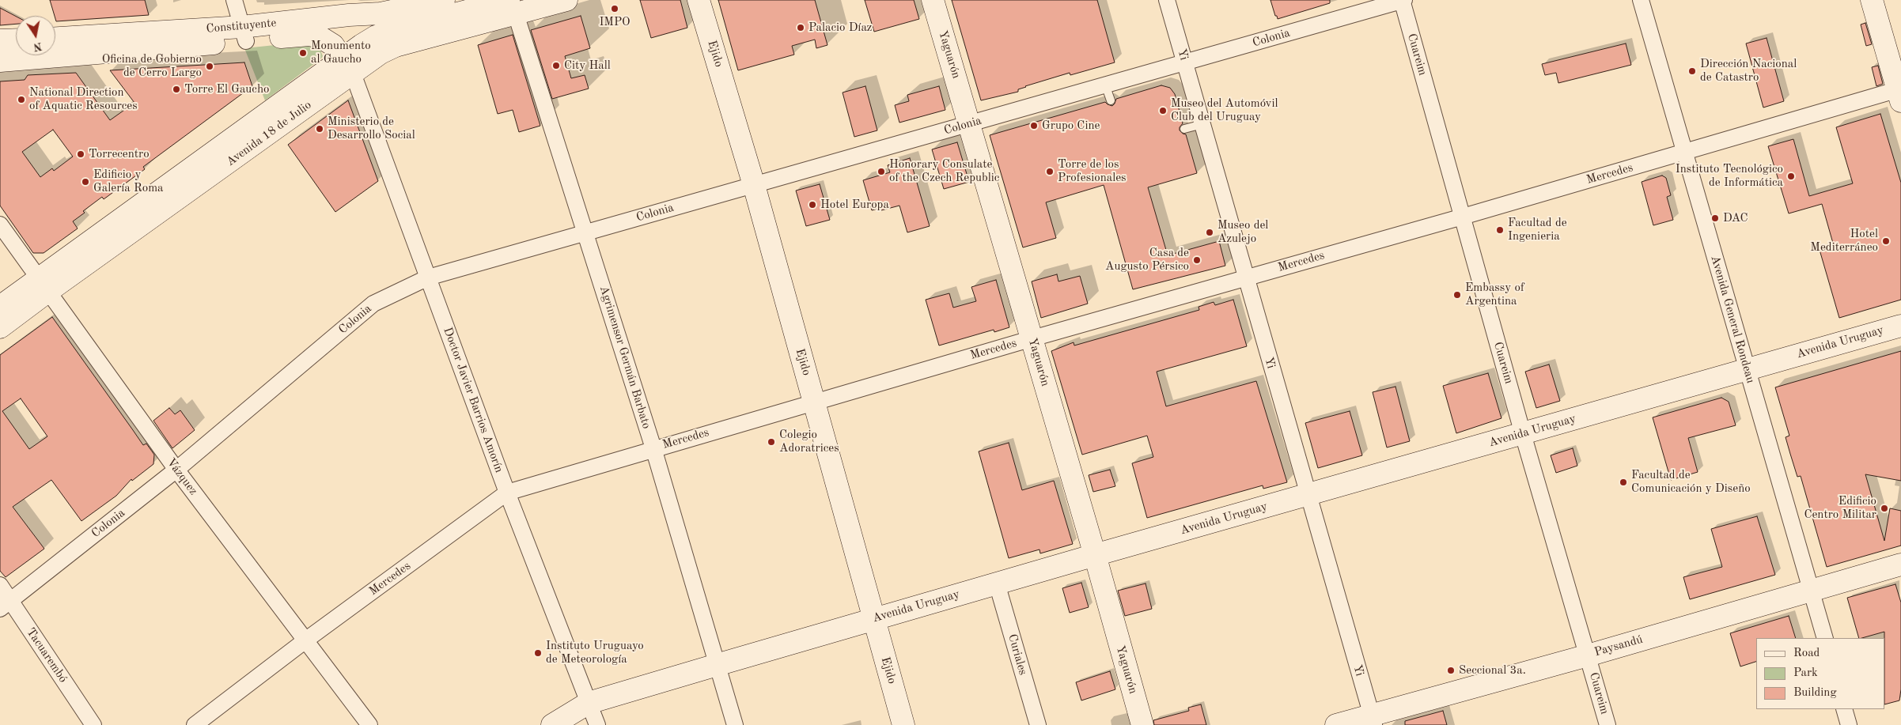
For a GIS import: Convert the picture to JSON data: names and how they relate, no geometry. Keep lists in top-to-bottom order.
{
  "streets": {
    "street": [
      "Constituyente",
      "Colonia",
      "Ejido",
      "Yaguarón",
      "Yi",
      "Cuareim",
      "Avenida 18 de Julio",
      "Mercedes",
      "Avenida General Rondeau",
      "Avenida Uruguay",
      "Agrimensor Germán Barbato",
      "Doctor Javier Barrios Amorín",
      "Vázquez",
      "Paysandú",
      "Curiales",
      "Tacuarembó"
    ]
  },
  "crossings": [
    ["Constituyente", "Avenida 18 de Julio"],
    ["Constituyente", "Doctor Javier Barrios Amorín"],
    ["Colonia", "Ejido"],
    ["Colonia", "Yaguarón"],
    ["Colonia", "Yi"],
    ["Colonia", "Cuareim"],
    ["Colonia", "Agrimensor Germán Barbato"],
    ["Colonia", "Doctor Javier Barrios Amorín"],
    ["Colonia", "Vázquez"],
    ["Colonia", "Tacuarembó"],
    ["Ejido", "Mercedes"],
    ["Ejido", "Avenida Uruguay"],
    ["Yaguarón", "Mercedes"],
    ["Yaguarón", "Avenida Uruguay"],
    ["Yi", "Mercedes"],
    ["Yi", "Avenida Uruguay"],
    ["Yi", "Paysandú"],
    ["Cuareim", "Mercedes"],
    ["Cuareim", "Avenida Uruguay"],
    ["Cuareim", "Paysandú"],
    ["Avenida 18 de Julio", "Agrimensor Germán Barbato"],
    ["Avenida 18 de Julio", "Doctor Javier Barrios Amorín"],
    ["Avenida 18 de Julio", "Vázquez"],
    ["Mercedes", "Avenida General Rondeau"],
    ["Mercedes", "Agrimensor Germán Barbato"],
    ["Mercedes", "Doctor Javier Barrios Amorín"],
    ["Mercedes", "Vázquez"],
    ["Avenida General Rondeau", "Avenida Uruguay"],
    ["Avenida General Rondeau", "Paysandú"],
    ["Avenida Uruguay", "Agrimensor Germán Barbato"],
    ["Avenida Uruguay", "Doctor Javier Barrios Amorín"],
    ["Avenida Uruguay", "Curiales"]
  ],
  "places": [
    "IMPO",
    "Palacio Díaz",
    "Monumento al Gaucho",
    "City Hall",
    "Oficina de Gobierno de Cerro Largo",
    "Dirección Nacional de Catastro",
    "Torre El Gaucho",
    "National Direction of Aquatic Resources",
    "Museo del Automóvil Club del Uruguay",
    "Grupo Cine",
    "Ministerio de Desarrollo Social",
    "Torrecentro",
    "Honorary Consulate of the Czech Republic",
    "Torre de los Profesionales",
    "Instituto Tecnológico de Informática",
    "Edificio y Galería Roma",
    "Hotel Europa",
    "DAC",
    "Facultad de Ingenieria",
    "Museo del Azulejo",
    "Hotel Mediterráneo",
    "Casa de Augusto Pérsico",
    "Embassy of Argentina",
    "Colegio Adoratrices",
    "Facultad de Comunicación y Diseño",
    "Edificio Centro Militar",
    "Instituto Uruguayo de Meteorología",
    "Seccional 3a."
  ],
  "legend": ["Road", "Park", "Building"],
  "north": "bottom"
}
